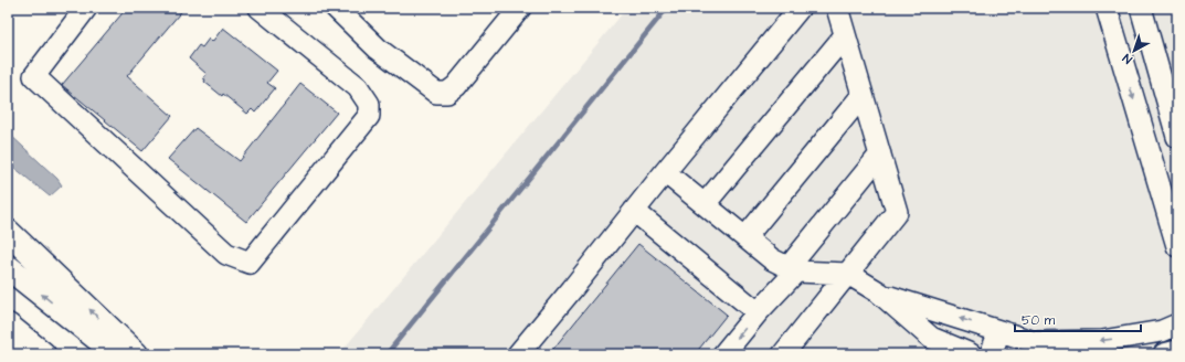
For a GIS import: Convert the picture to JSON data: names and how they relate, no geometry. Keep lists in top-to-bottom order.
{
  "scale_bar": "50 m",
  "north": "bottom left"
}
